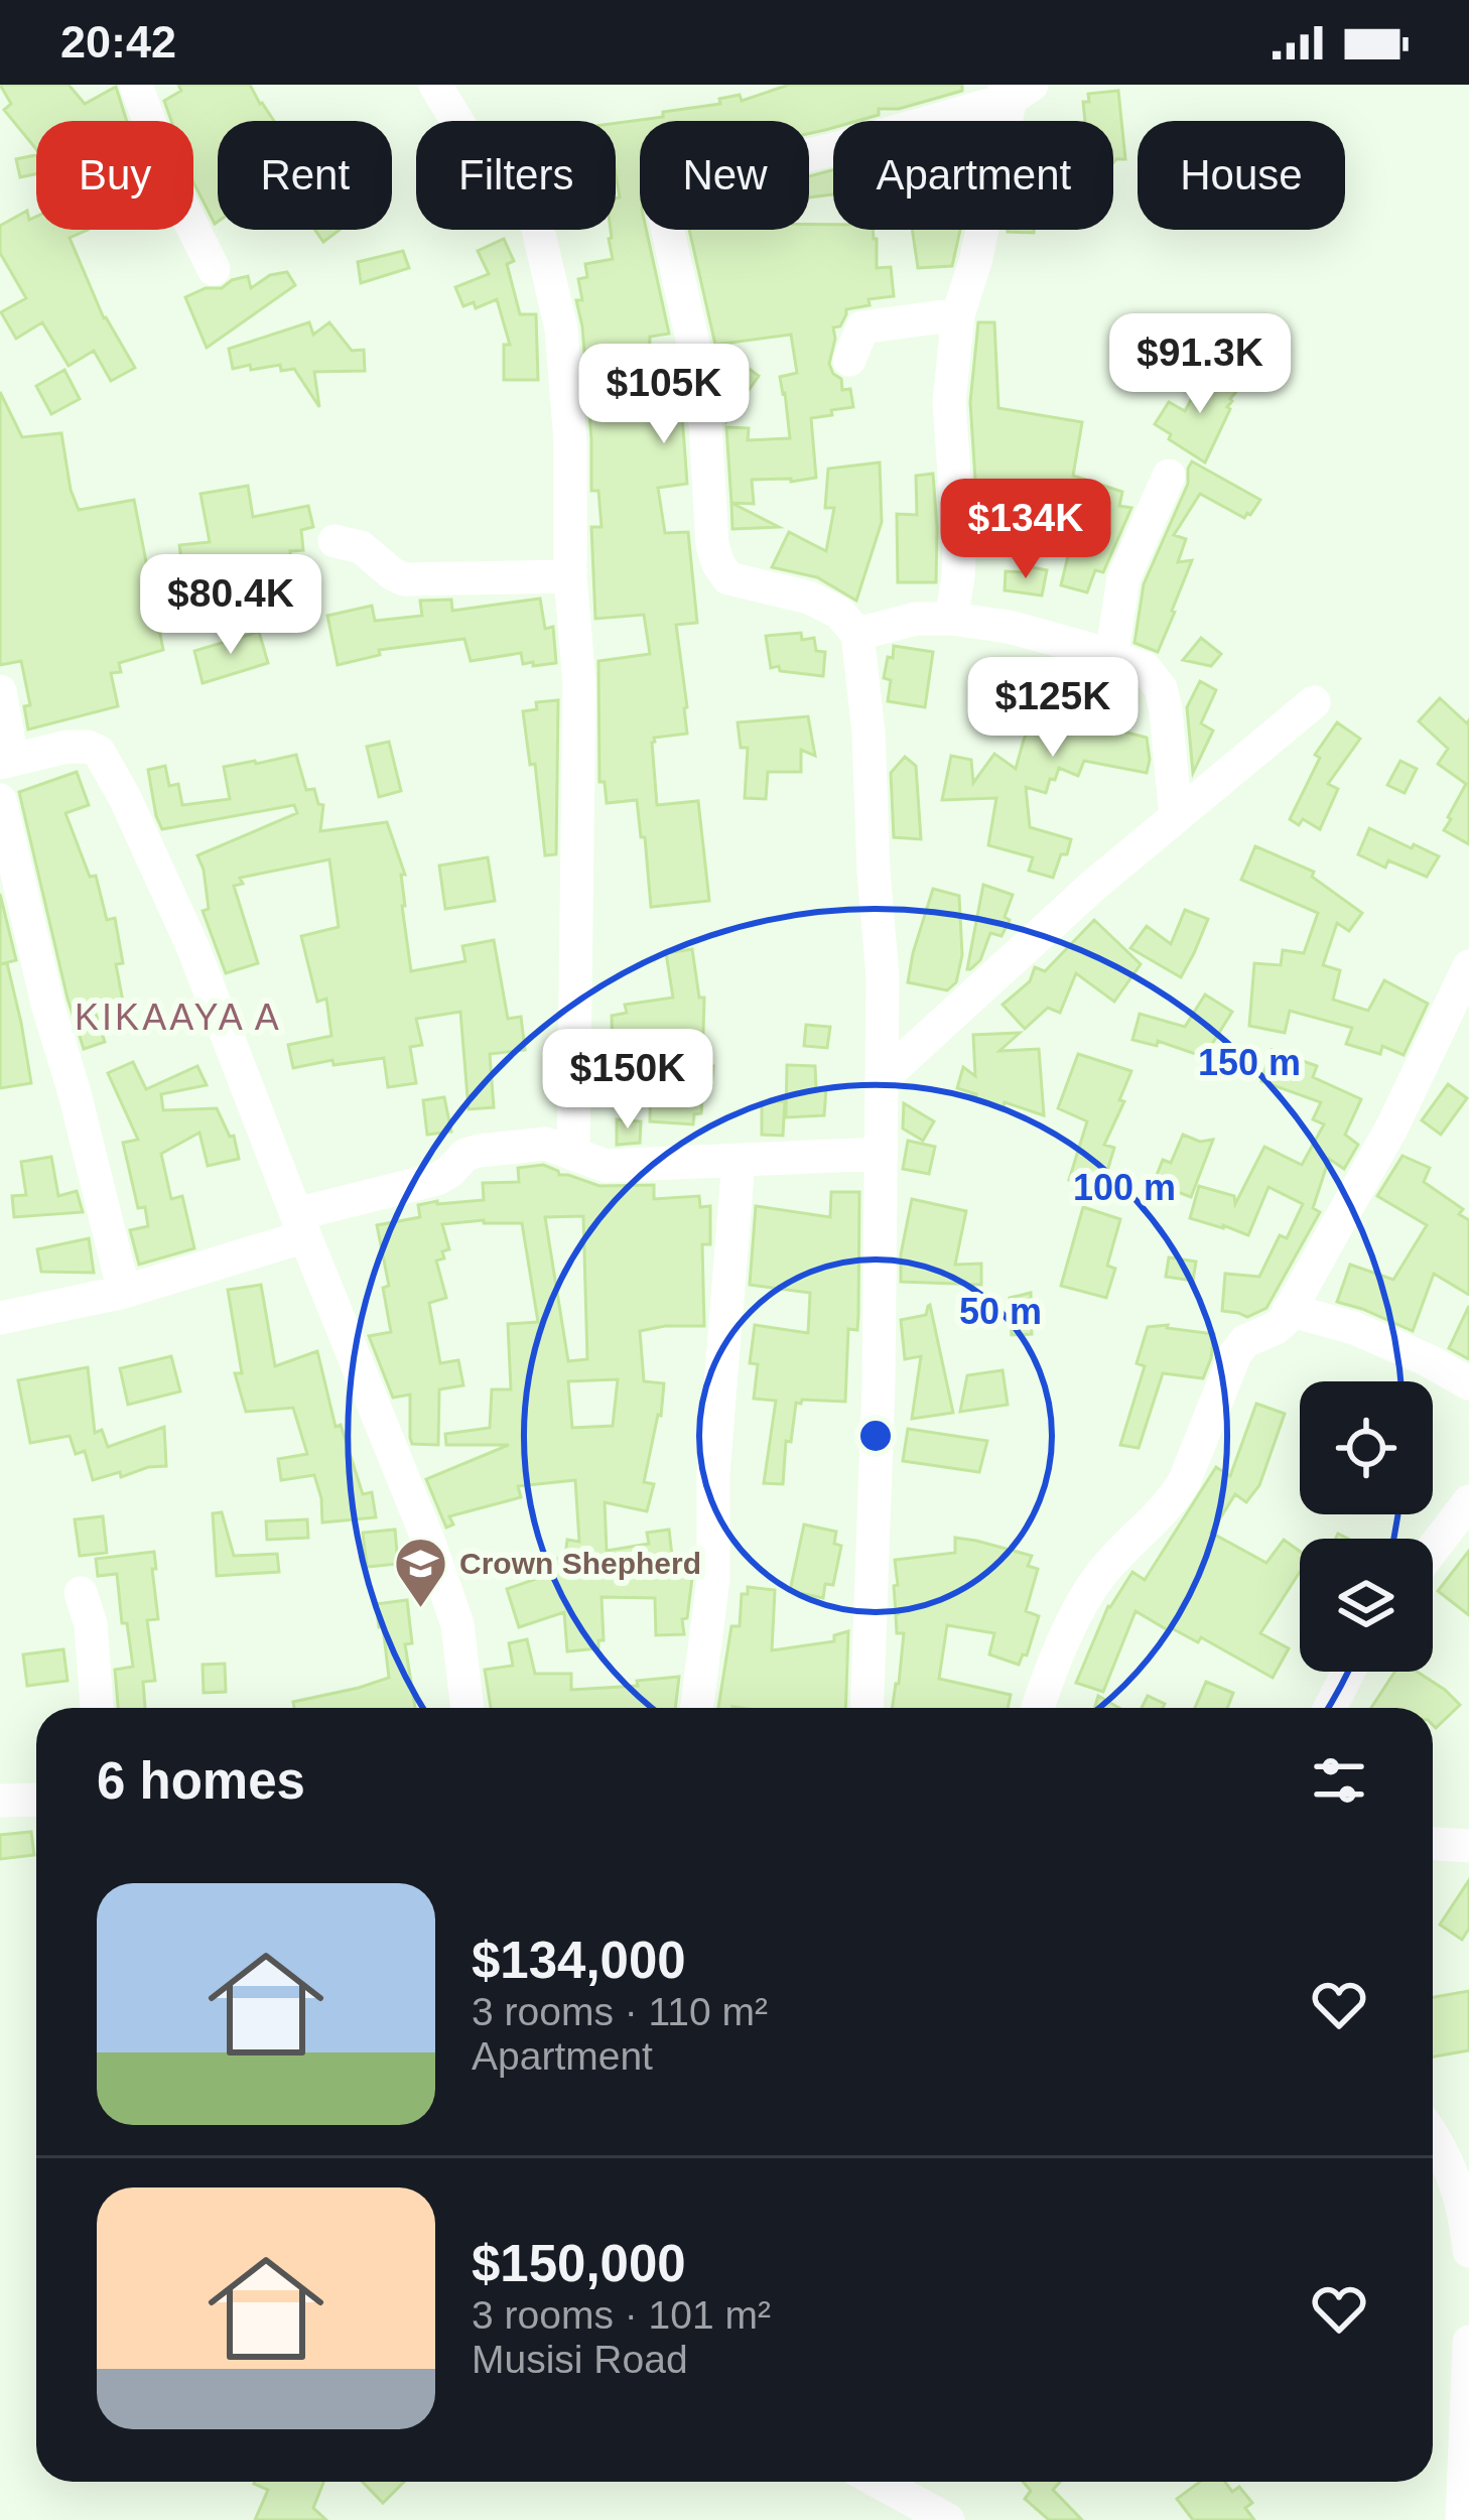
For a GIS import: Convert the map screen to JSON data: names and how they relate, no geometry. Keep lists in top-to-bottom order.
{
  "districts": ["KIKAAYA A"],
  "places": {
    "school or university": ["Crown Shepherd"]
  },
  "page": {
    "status": "20:42",
    "chip": [
      "Buy",
      "Rent",
      "Filters",
      "New",
      "Apartment",
      "House"
    ],
    "price": [
      "$91.3K",
      "$105K",
      "$134K",
      "$80.4K",
      "$125K",
      "$150K"
    ],
    "heading": "6 homes",
    "list": [
      {
        "name": "$134,000",
        "note": "3 rooms · 110 m² · Apartment"
      },
      {
        "name": "$150,000",
        "note": "3 rooms · 101 m² · Musisi Road"
      }
    ]
  },
  "rings": ["150 m", "100 m", "50 m"]
}
